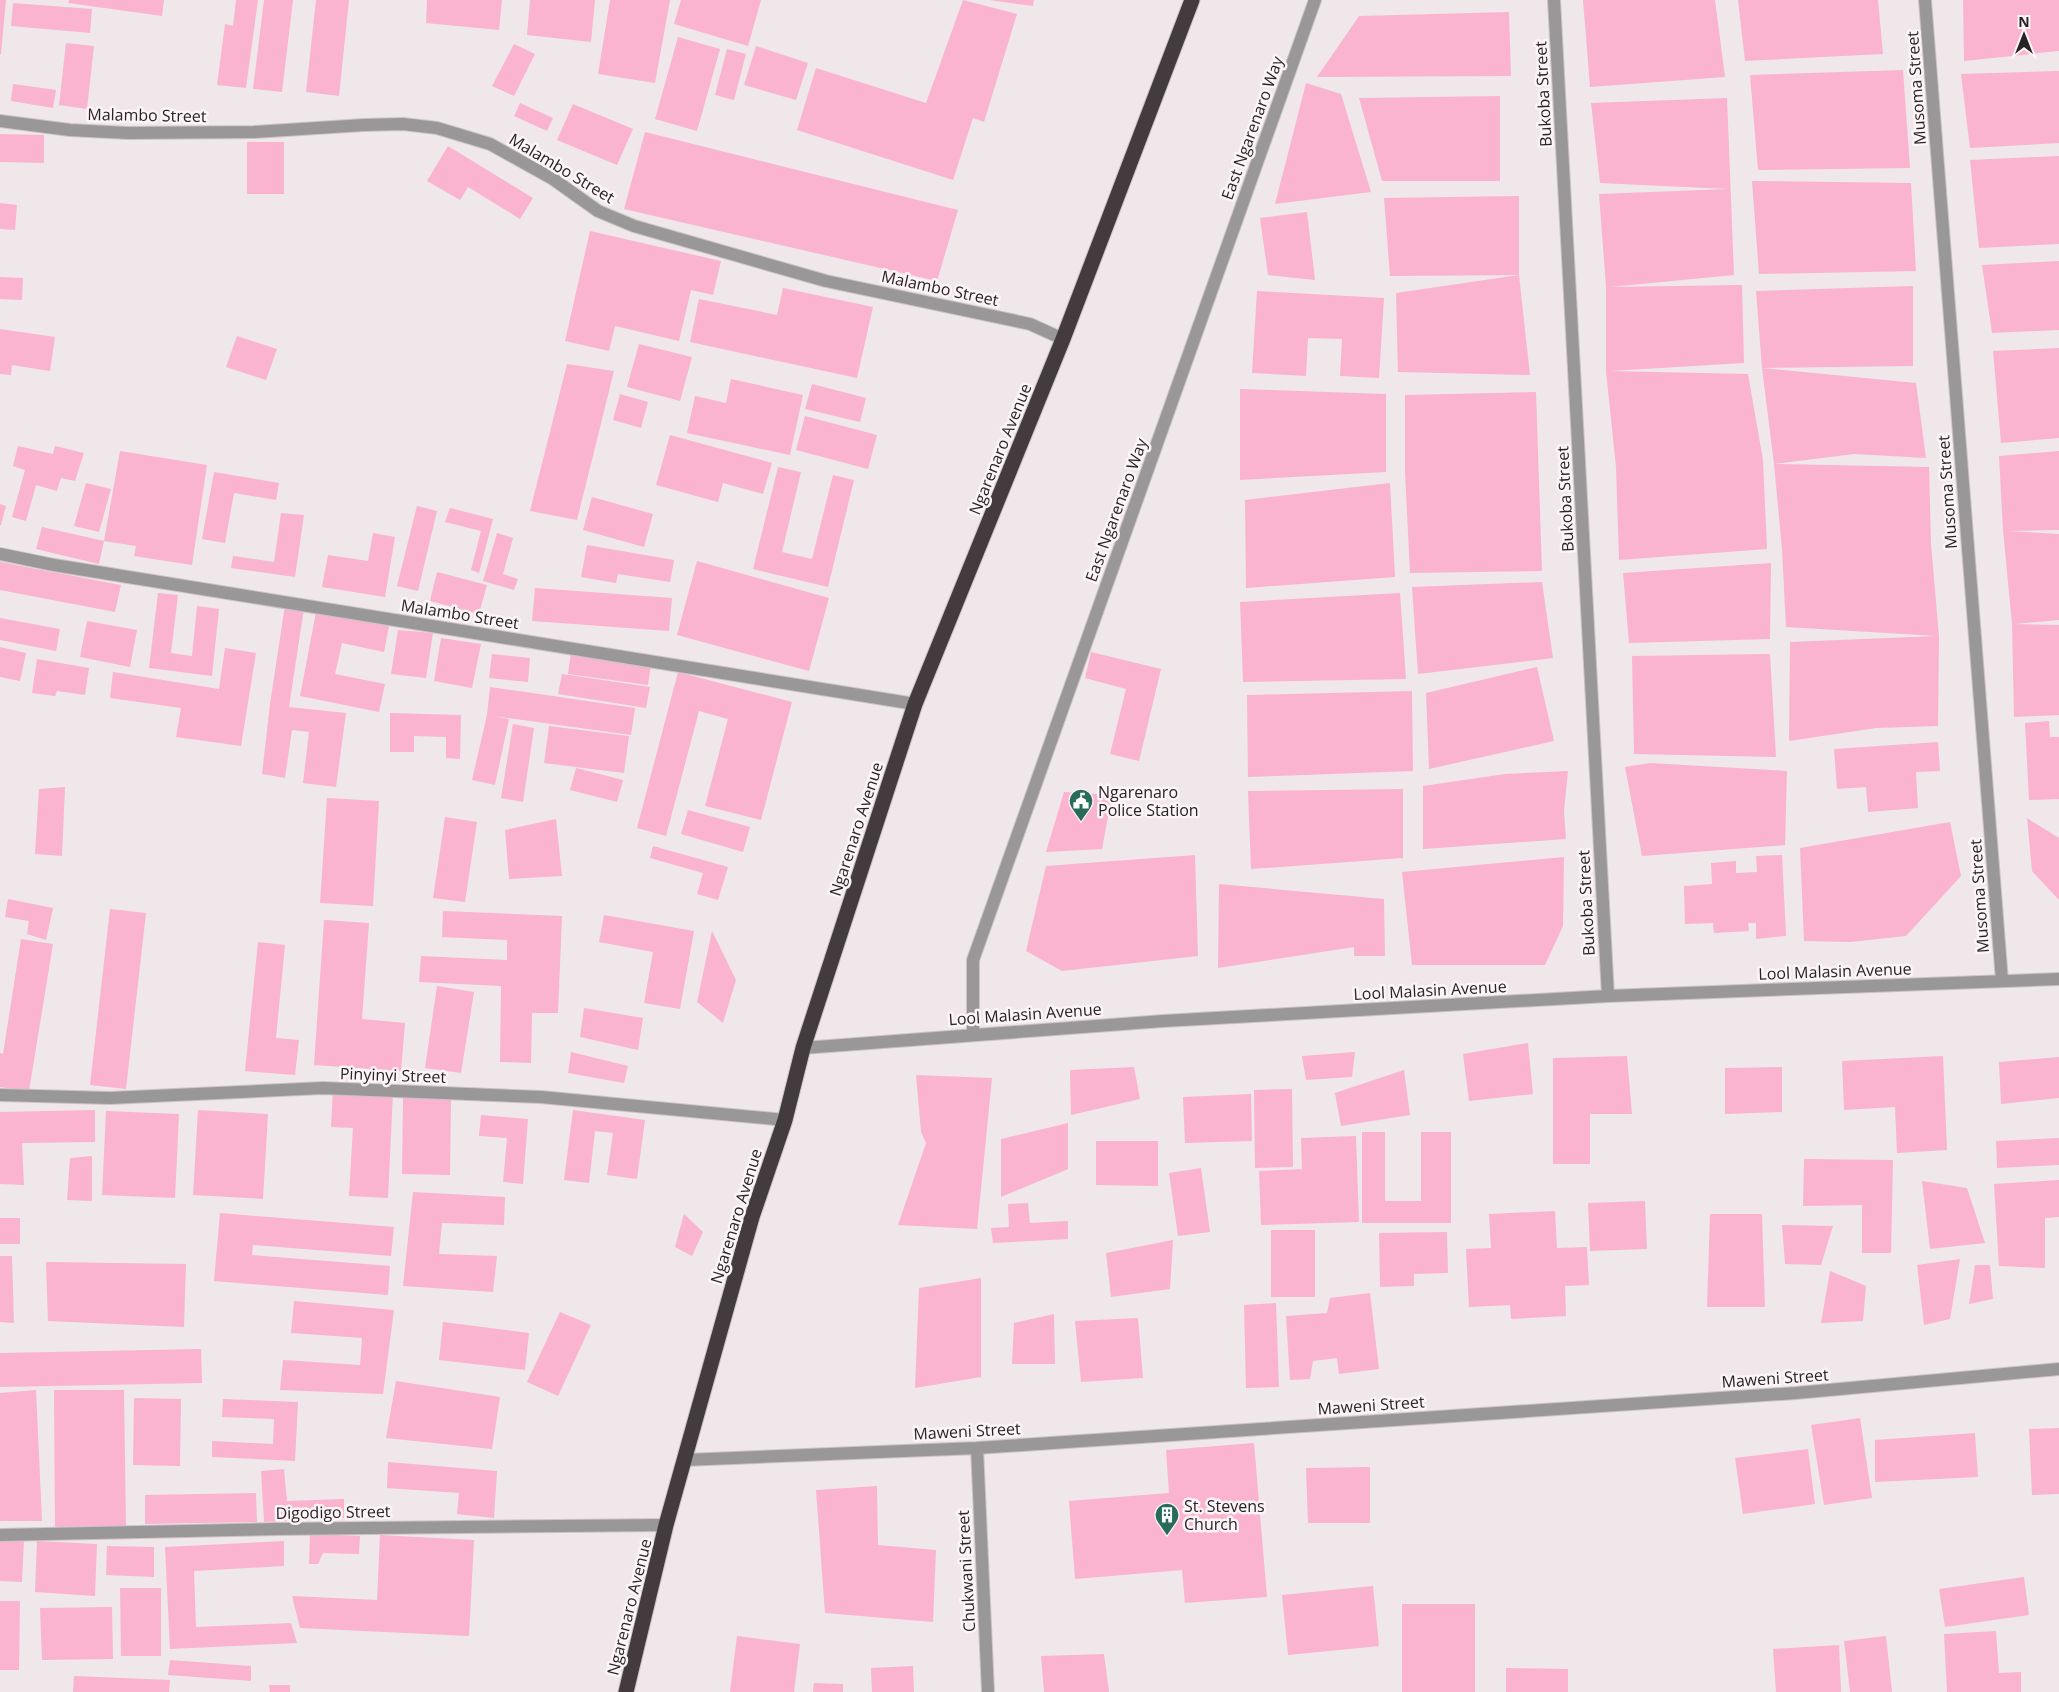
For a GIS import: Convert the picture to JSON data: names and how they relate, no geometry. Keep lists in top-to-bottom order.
{
  "streets": {
    "highway": ["Ngarenaro Avenue"],
    "street": [
      "Musoma Street",
      "Bukoba Street",
      "Malambo Street",
      "East Ngarenaro Way",
      "Lool Malasin Avenue",
      "Pinyinyi Street",
      "Maweni Street",
      "Digodigo Street",
      "Chukwani Street"
    ]
  },
  "crossings": [
    ["Musoma Street", "Lool Malasin Avenue"],
    ["Bukoba Street", "Lool Malasin Avenue"],
    ["Malambo Street", "Ngarenaro Avenue"],
    ["East Ngarenaro Way", "Lool Malasin Avenue"],
    ["Ngarenaro Avenue", "Lool Malasin Avenue"],
    ["Ngarenaro Avenue", "Pinyinyi Street"],
    ["Ngarenaro Avenue", "Maweni Street"],
    ["Ngarenaro Avenue", "Digodigo Street"],
    ["Maweni Street", "Chukwani Street"]
  ],
  "places": {
    "public building": ["Ngarenaro Police Station"],
    "building": ["St. Stevens Church"]
  },
  "north": "top"
}
